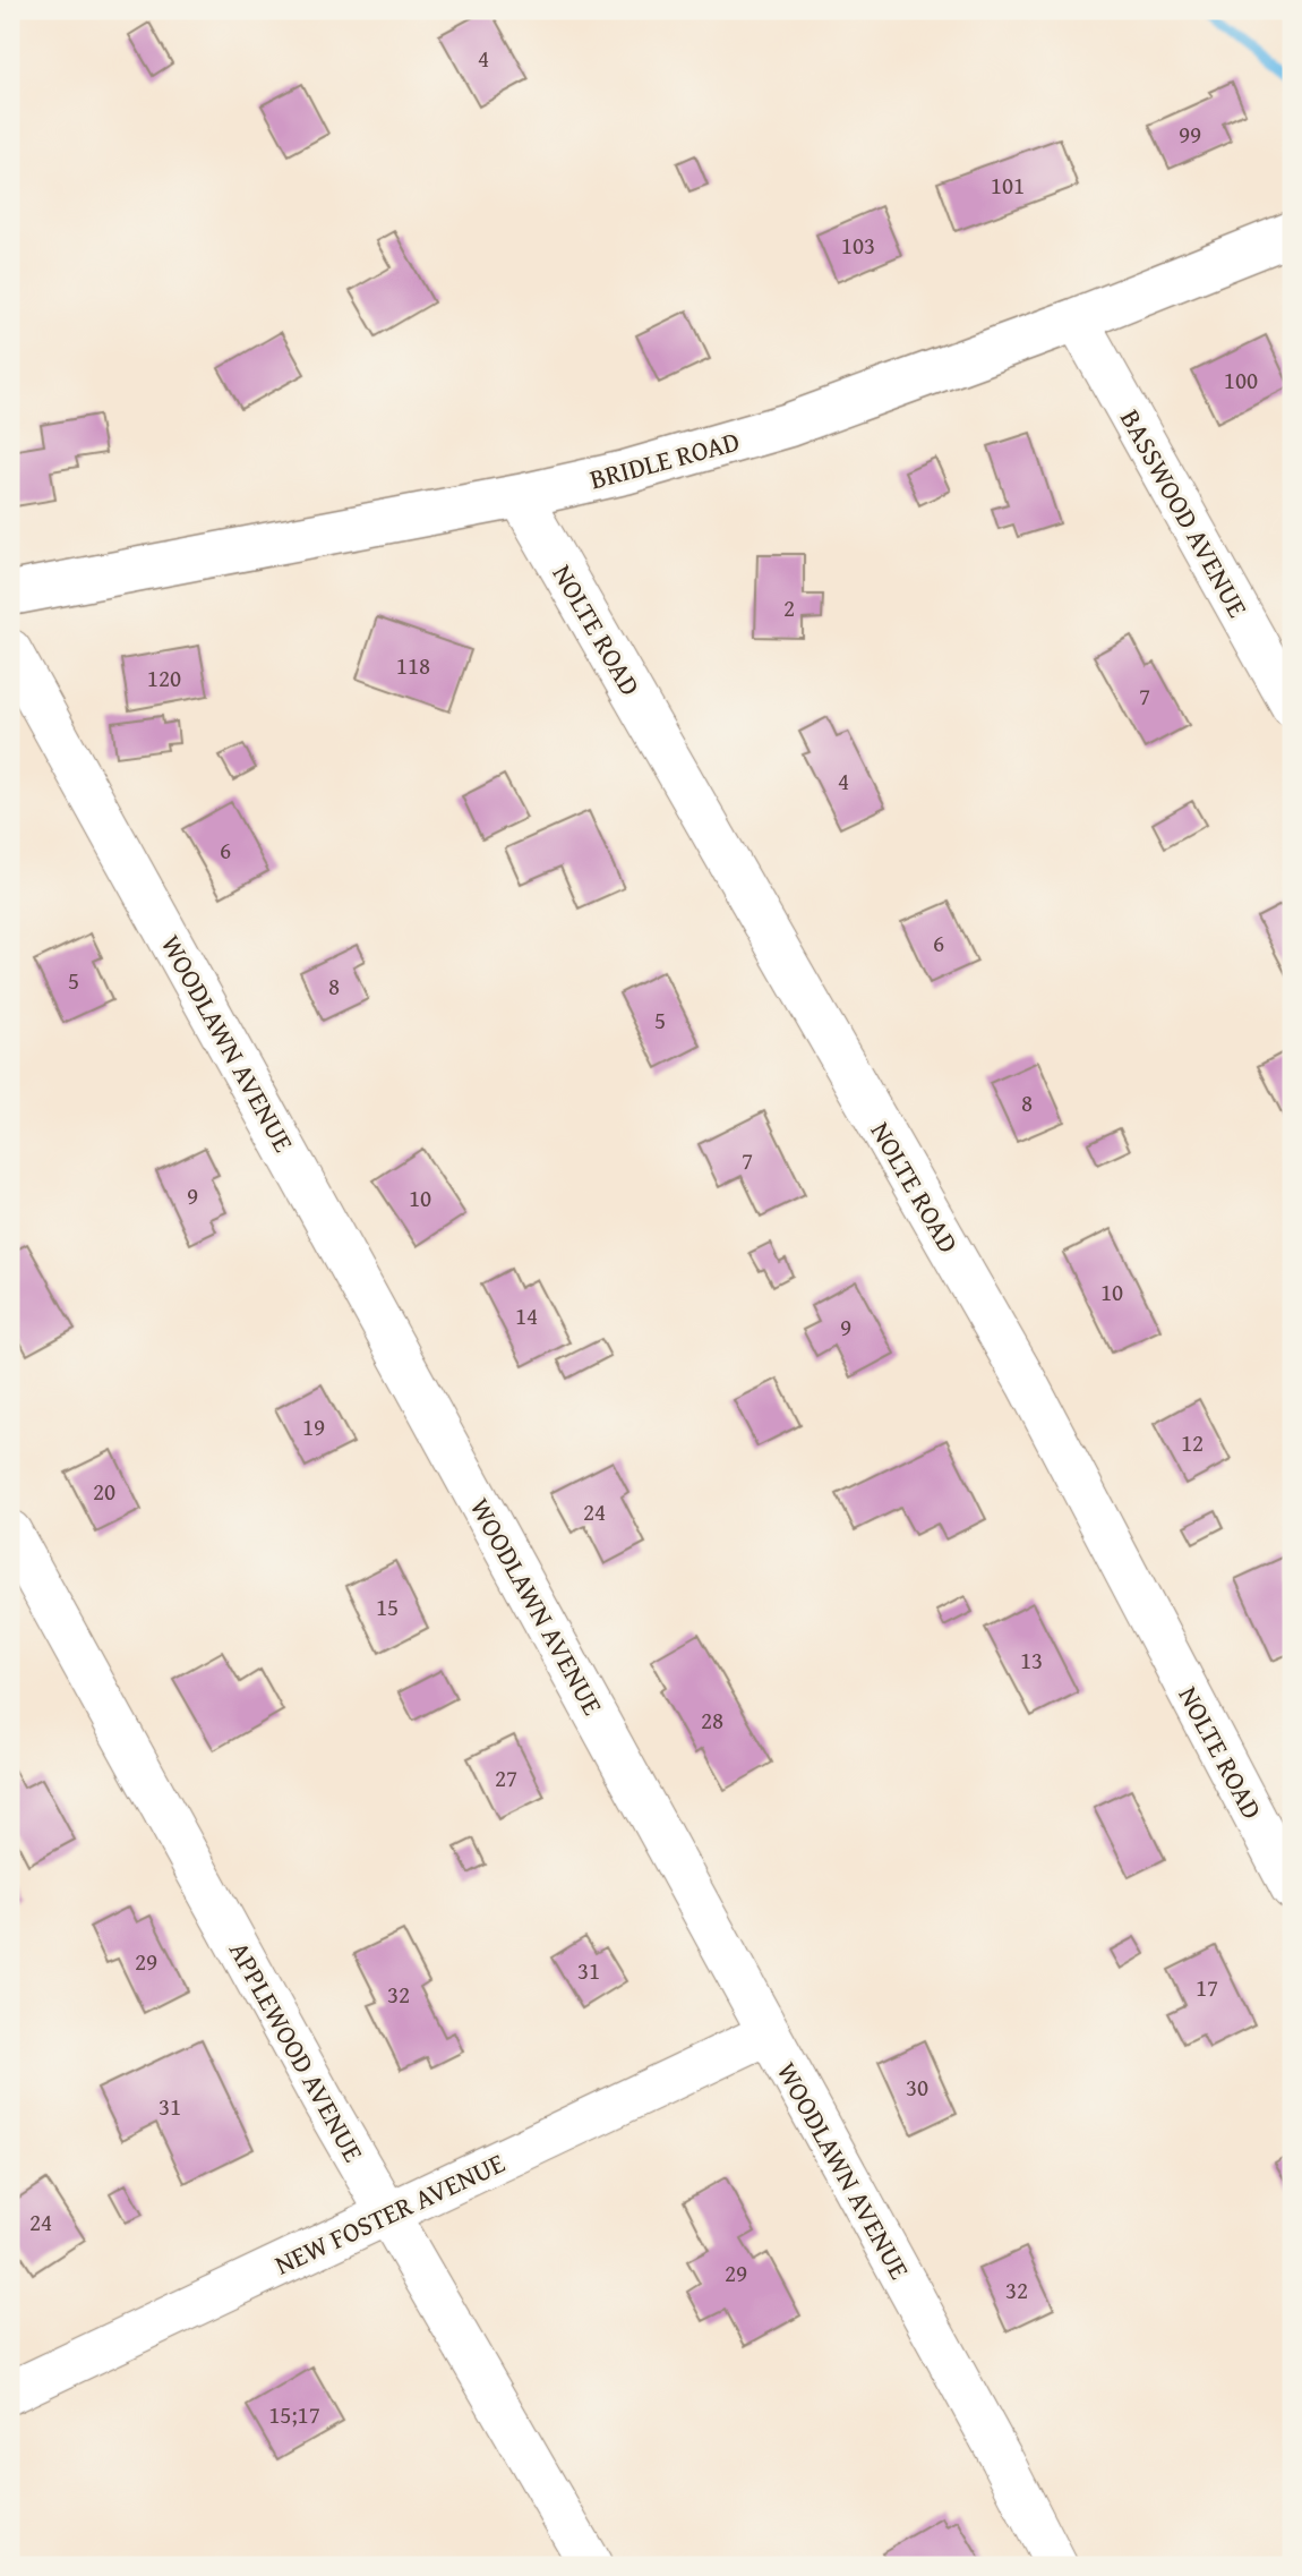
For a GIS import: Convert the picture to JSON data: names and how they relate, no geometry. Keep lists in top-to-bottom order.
{
  "streets": {
    "street": [
      "BRIDLE ROAD",
      "BASSWOOD AVENUE",
      "NOLTE ROAD",
      "WOODLAWN AVENUE",
      "APPLEWOOD AVENUE",
      "NEW FOSTER AVENUE"
    ]
  },
  "crossings": [
    ["BRIDLE ROAD", "BASSWOOD AVENUE"],
    ["BRIDLE ROAD", "NOLTE ROAD"],
    ["WOODLAWN AVENUE", "NEW FOSTER AVENUE"],
    ["APPLEWOOD AVENUE", "NEW FOSTER AVENUE"]
  ],
  "house_numbers": [
    "4",
    "99",
    "101",
    "103",
    "100",
    "2",
    "118",
    "120",
    "7",
    "4",
    "6",
    "6",
    "5",
    "8",
    "5",
    "8",
    "7",
    "9",
    "10",
    "10",
    "14",
    "9",
    "19",
    "12",
    "20",
    "24",
    "15",
    "13",
    "28",
    "27",
    "29",
    "31",
    "17",
    "32",
    "30",
    "31",
    "24",
    "29",
    "32",
    "15;17"
  ]
}
